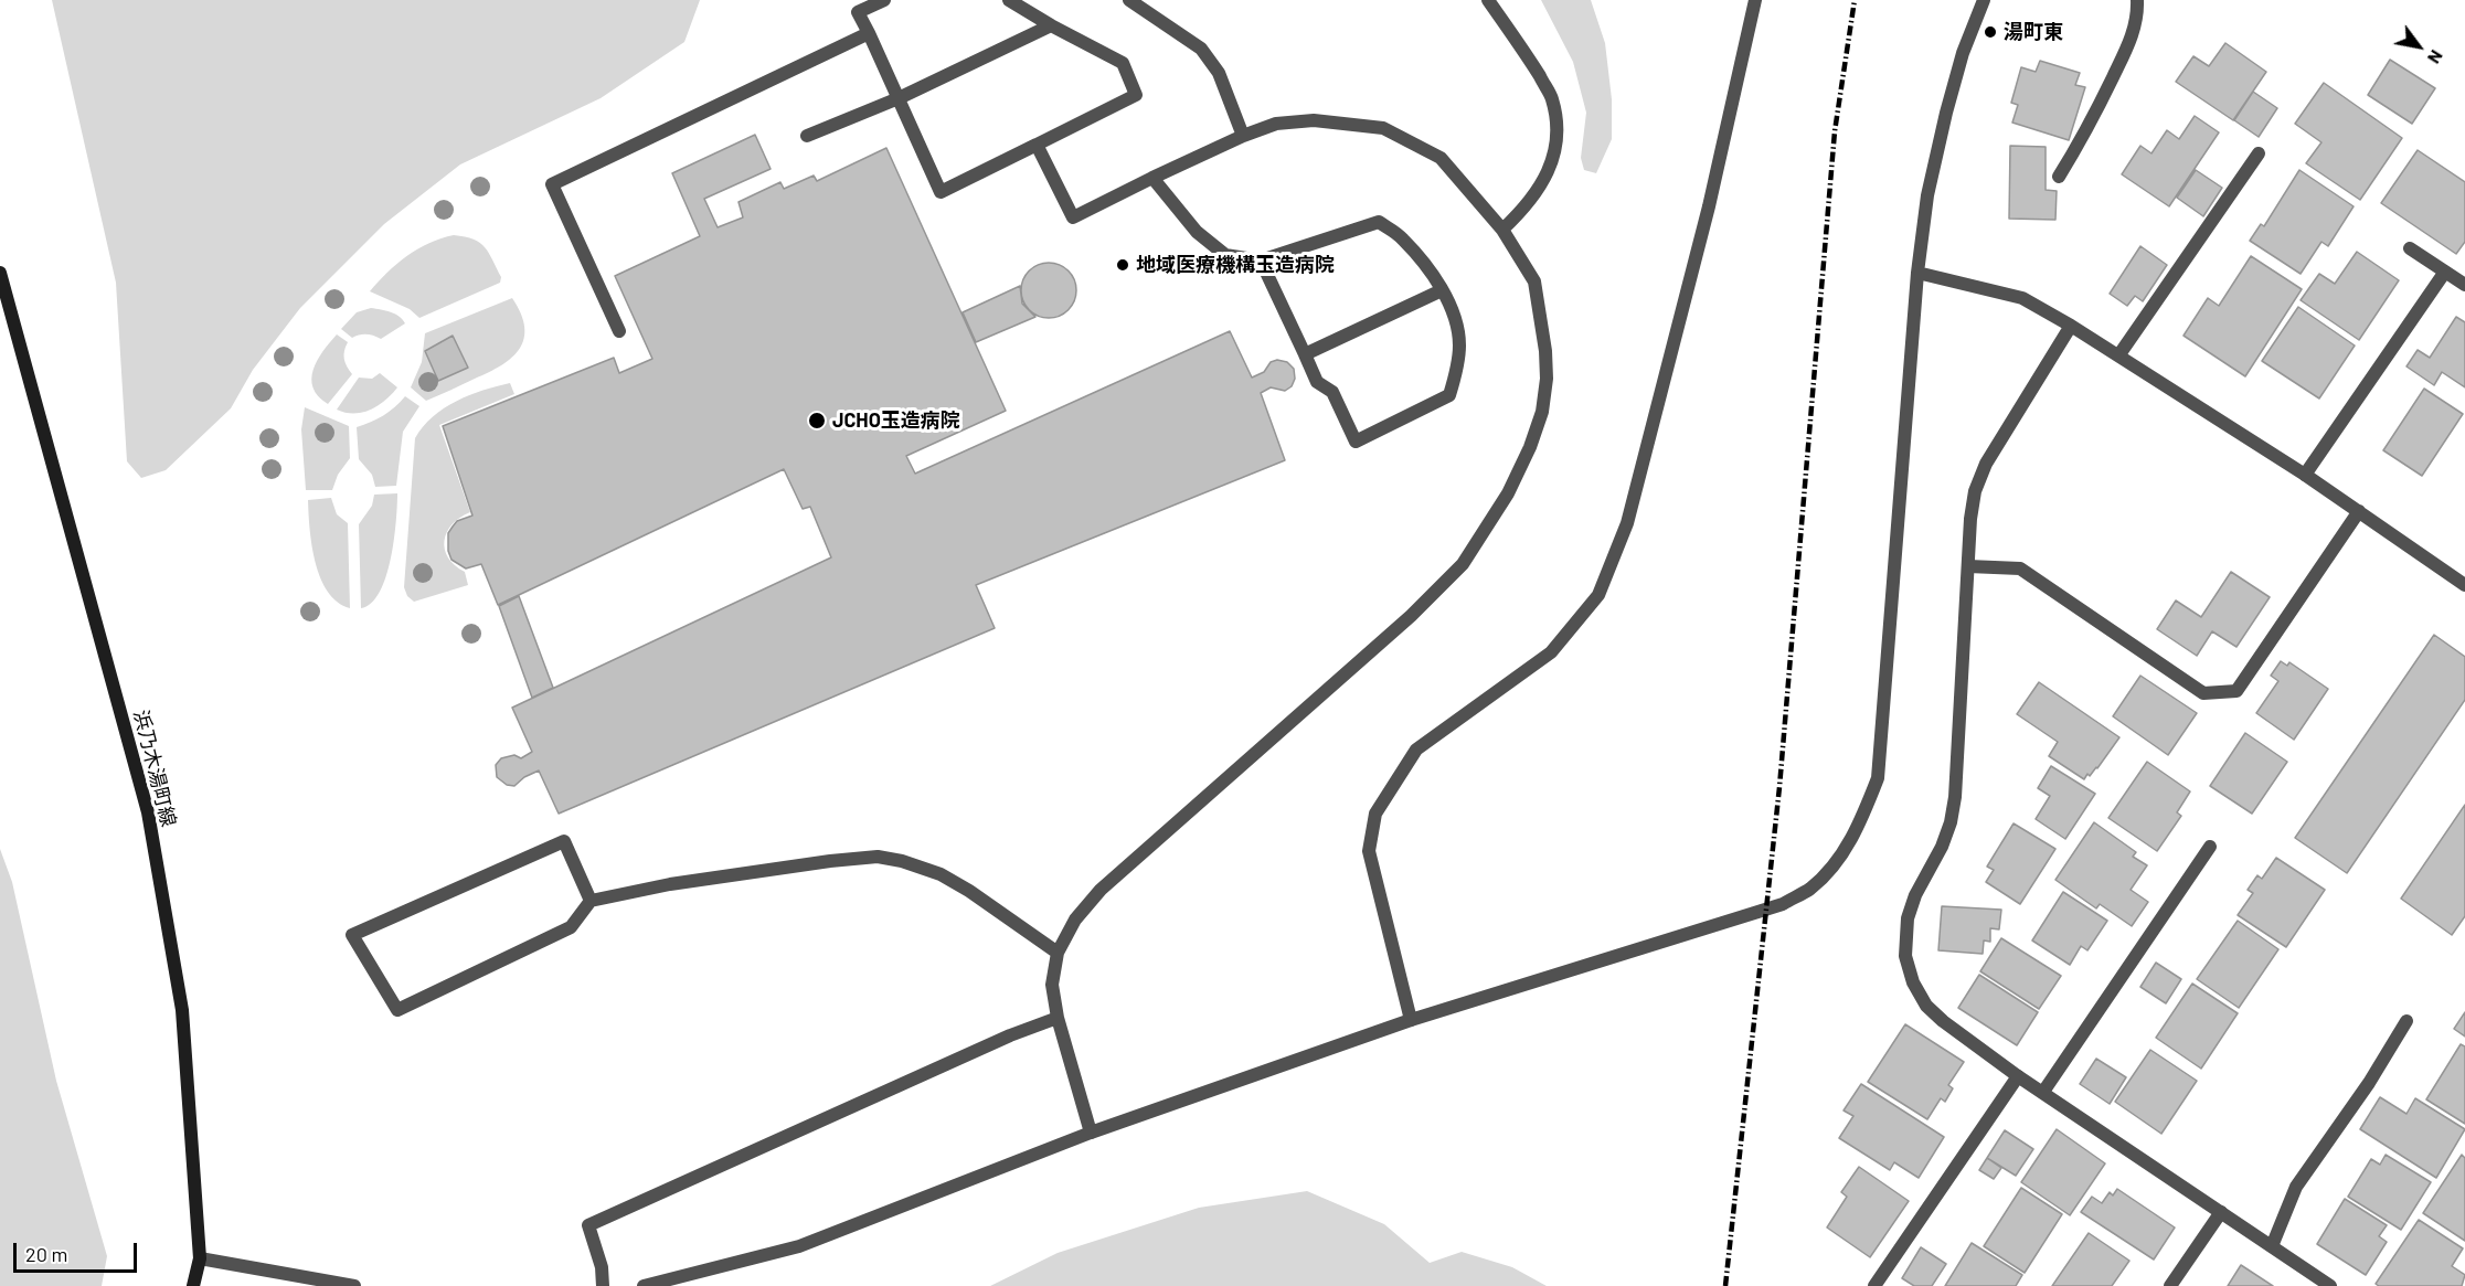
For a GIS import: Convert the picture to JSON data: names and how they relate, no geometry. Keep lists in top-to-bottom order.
{
  "streets": {
    "main road": ["浜乃木湯町線"]
  },
  "places": ["湯町東", "地域医療機構玉造病院", "JCHO玉造病院"],
  "scale_bar": "20 m",
  "north": "bottom right"
}
